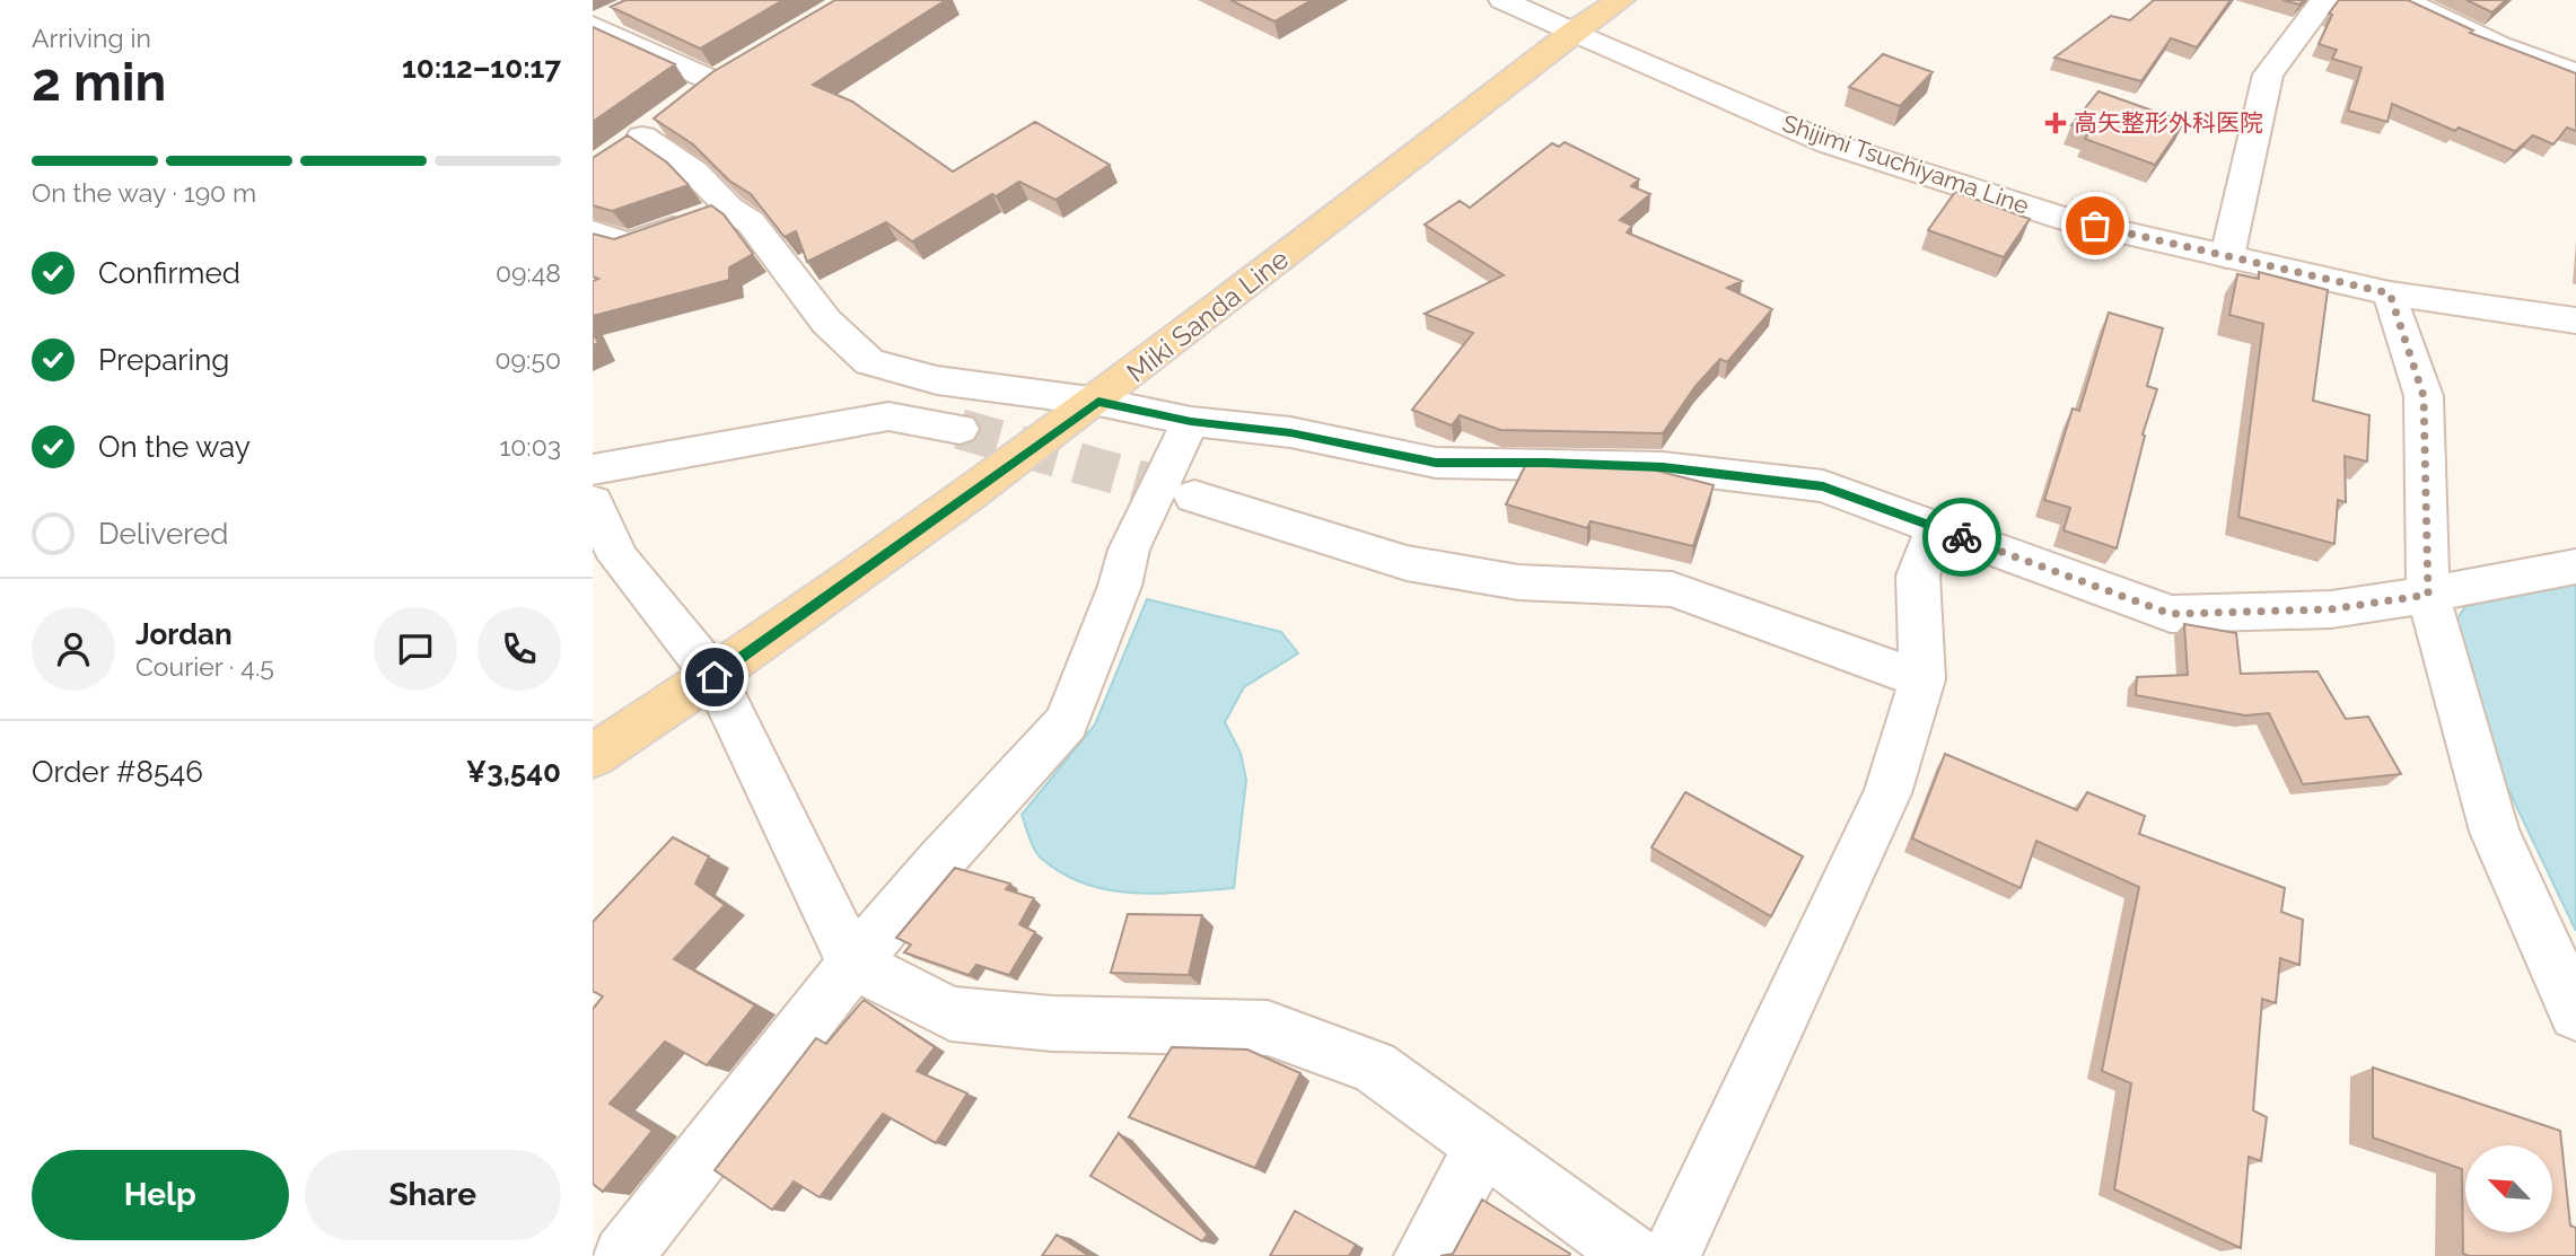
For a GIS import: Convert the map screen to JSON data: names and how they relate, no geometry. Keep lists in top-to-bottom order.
{
  "streets": {
    "main road": ["Miki Sanda Line"],
    "street": ["Shijimi Tsuchiyama Line"]
  },
  "crossings": [
    ["Shijimi Tsuchiyama Line", "Miki Sanda Line"]
  ],
  "places": {
    "health": ["高矢整形外科医院"]
  },
  "north": "top left",
  "page": {
    "heading": ["2 min", "Arriving in", "10:12–10:17"],
    "panel": [
      "Jordan",
      "Courier · 4.5",
      "Order #8546",
      "¥3,540"
    ],
    "bar": "On the way · 190 m",
    "list": [
      ["Confirmed", "09:48"],
      ["Preparing", "09:50"],
      ["On the way", "10:03"],
      "Delivered"
    ],
    "buttons": ["Help", "Share"]
  }
}
